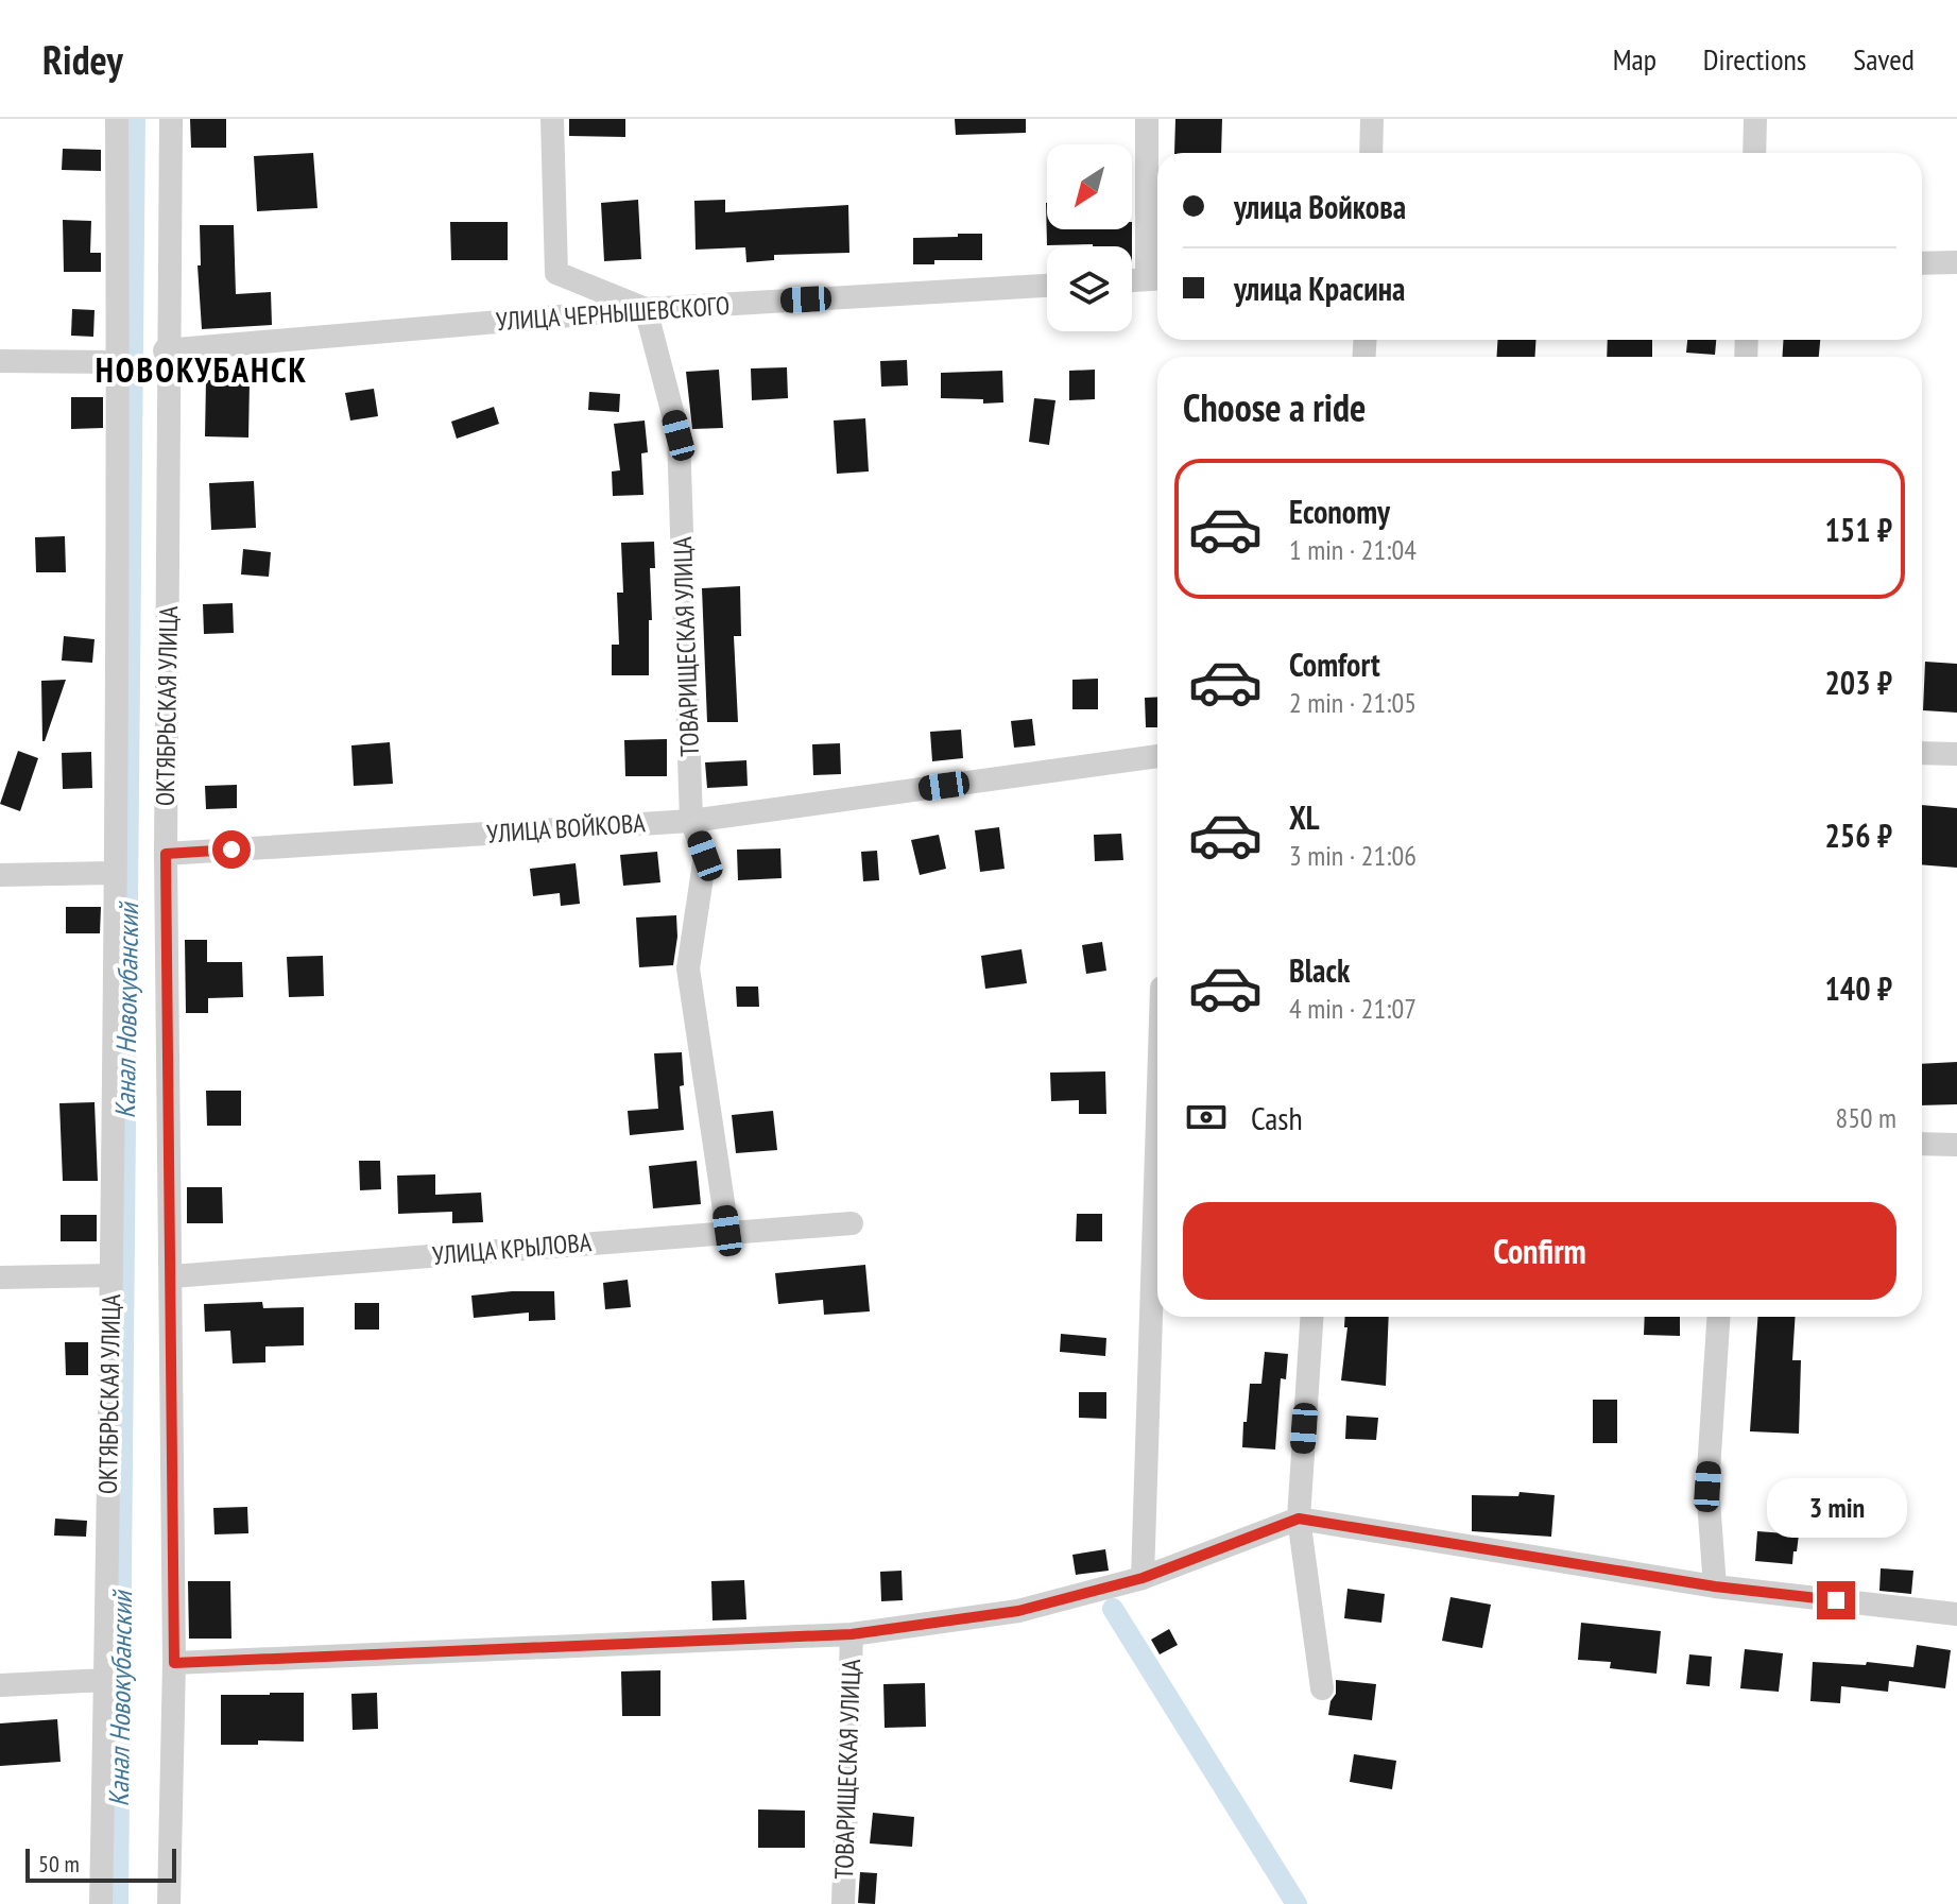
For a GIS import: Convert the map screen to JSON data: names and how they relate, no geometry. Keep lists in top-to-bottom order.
{
  "streets": {
    "street": [
      "УЛИЦА ЧЕРНЫШЕВСКОГО",
      "ТОВАРИЩЕСКАЯ УЛИЦА",
      "ОКТЯБРЬСКАЯ УЛИЦА",
      "УЛИЦА ВОЙКОВА",
      "УЛИЦА КРЫЛОВА"
    ]
  },
  "crossings": [
    ["УЛИЦА ЧЕРНЫШЕВСКОГО", "ТОВАРИЩЕСКАЯ УЛИЦА"],
    ["УЛИЦА ЧЕРНЫШЕВСКОГО", "ОКТЯБРЬСКАЯ УЛИЦА"],
    ["ТОВАРИЩЕСКАЯ УЛИЦА", "УЛИЦА ВОЙКОВА"],
    ["ТОВАРИЩЕСКАЯ УЛИЦА", "УЛИЦА КРЫЛОВА"],
    ["ОКТЯБРЬСКАЯ УЛИЦА", "УЛИЦА ВОЙКОВА"],
    ["ОКТЯБРЬСКАЯ УЛИЦА", "УЛИЦА КРЫЛОВА"]
  ],
  "districts": ["НОВОКУБАНСК"],
  "water": ["Канал Новокубанский"],
  "scale_bar": "50 m",
  "north": "bottom left",
  "page": {
    "header": "Ridey",
    "nav": ["Map", "Directions", "Saved"],
    "banner": ["улица Войкова", "улица Красина"],
    "heading": "Choose a ride",
    "list": [
      {
        "name": "Economy",
        "note": "1 min · 21:04",
        "value": "151 ₽"
      },
      {
        "name": "Comfort",
        "note": "2 min · 21:05",
        "value": "203 ₽"
      },
      {
        "name": "XL",
        "note": "3 min · 21:06",
        "value": "256 ₽"
      },
      {
        "name": "Black",
        "note": "4 min · 21:07",
        "value": "140 ₽"
      }
    ],
    "pay": ["Cash", "850 m"],
    "buttons": "Confirm",
    "bubble": "3 min",
    "scale": "50 m"
  }
}
